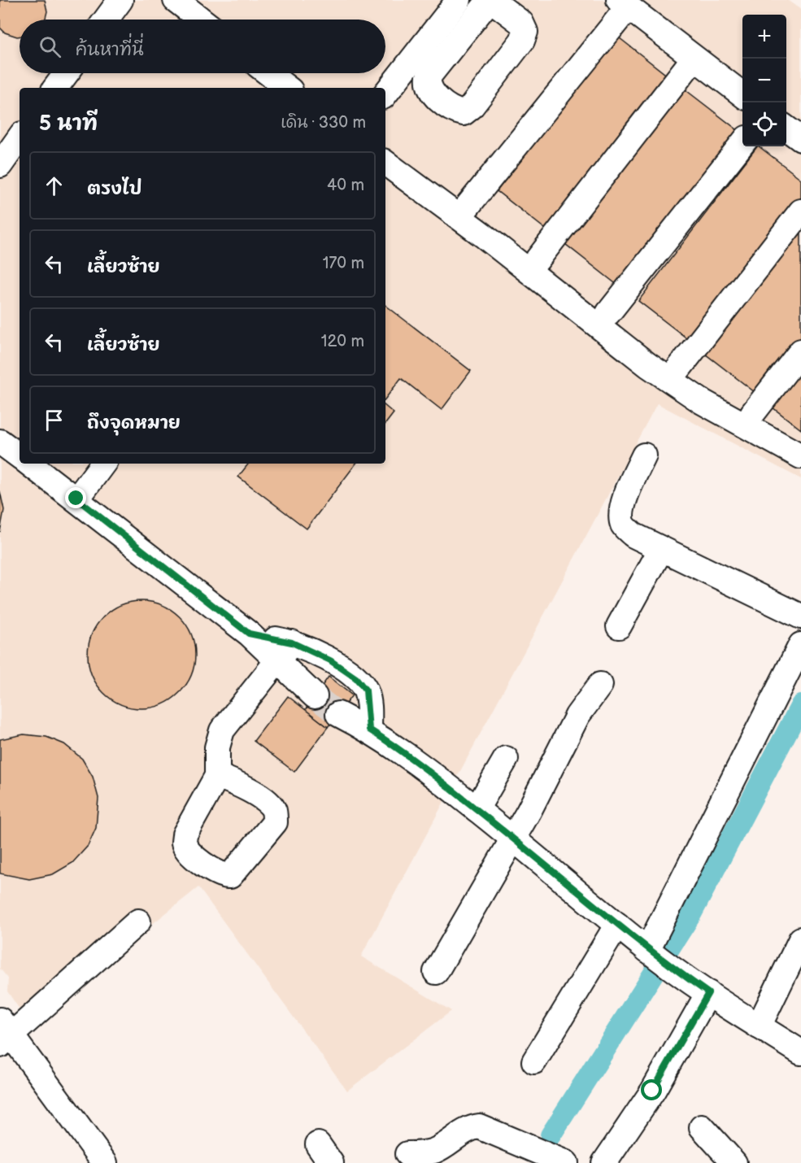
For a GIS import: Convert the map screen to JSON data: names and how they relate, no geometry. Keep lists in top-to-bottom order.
{
  "page": {
    "map_buttons": ["+", "−"],
    "search": "ค้นหาที่นี่",
    "heading": ["5 นาที", "เดิน · 330 m"],
    "list": [
      ["ตรงไป", "40 m"],
      ["เลี้ยวซ้าย", "170 m"],
      ["เลี้ยวซ้าย", "120 m"],
      "ถึงจุดหมาย"
    ]
  }
}
